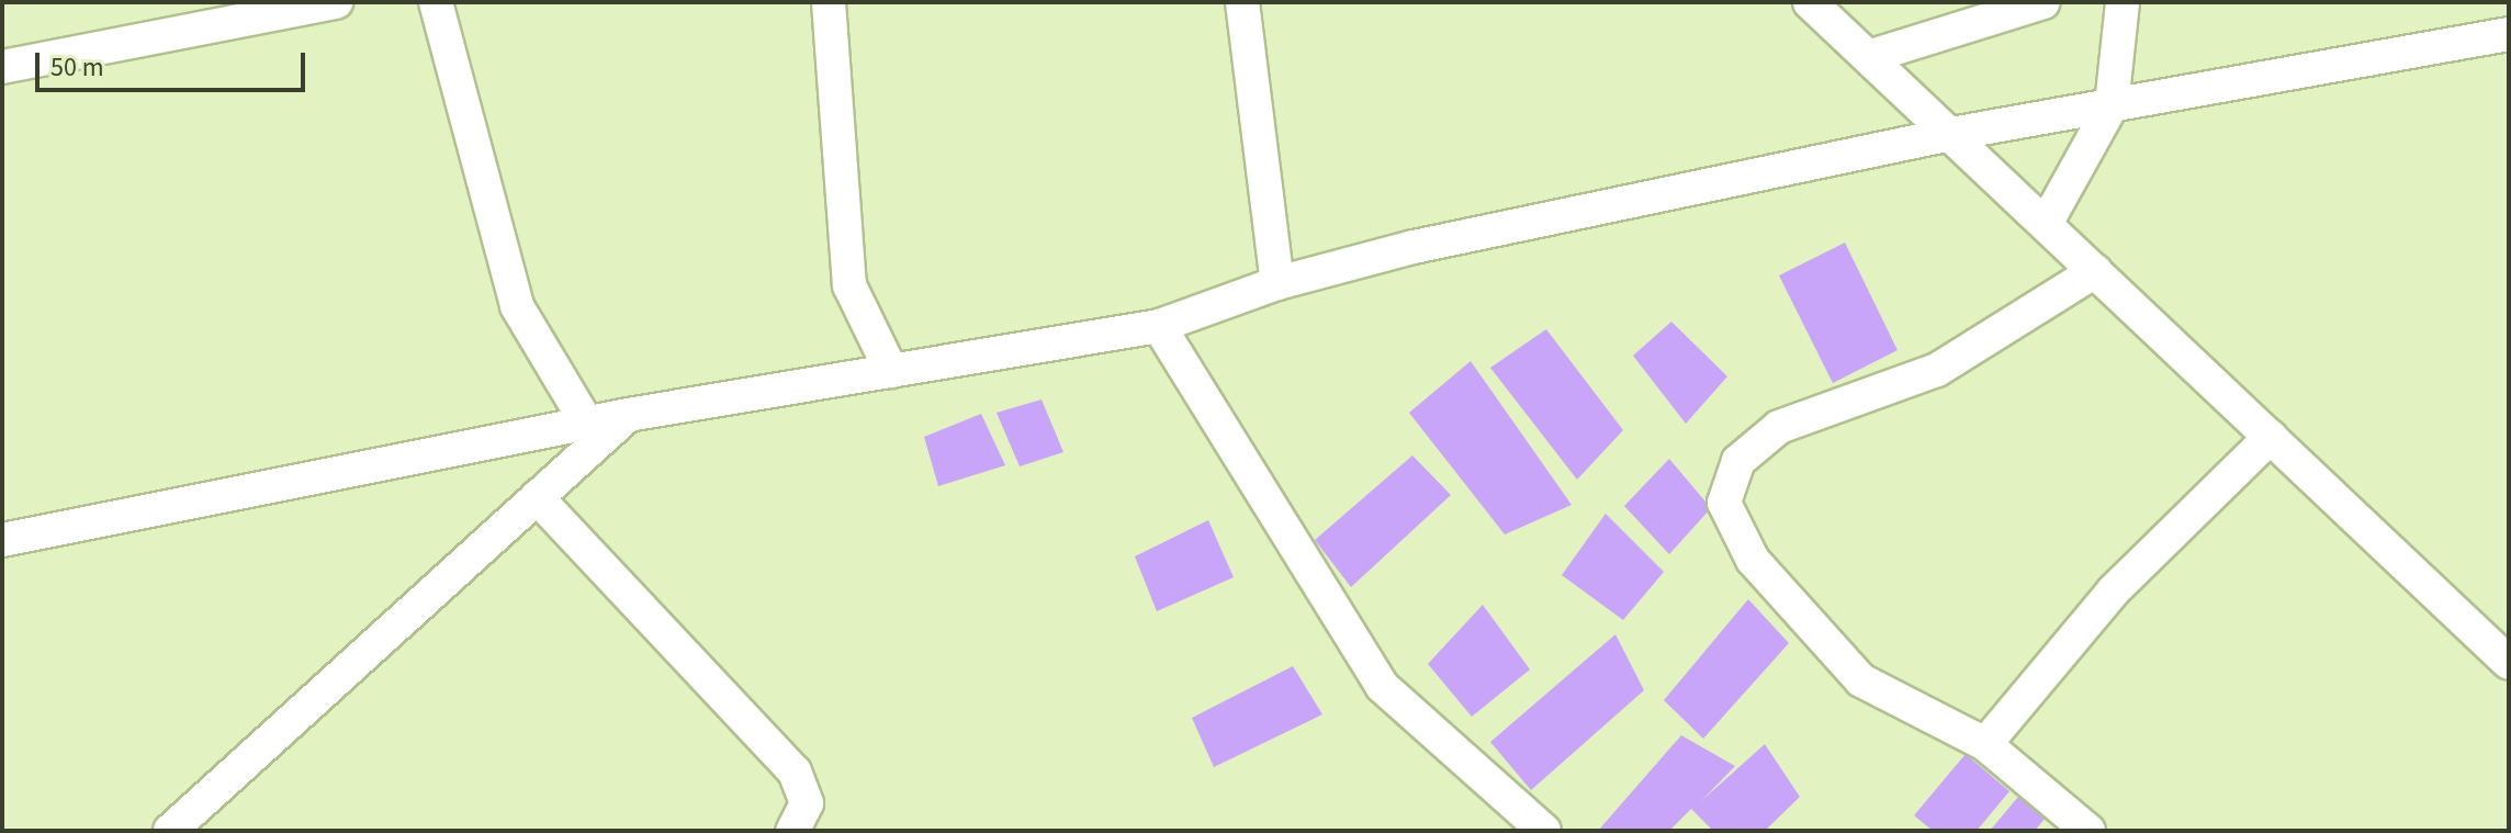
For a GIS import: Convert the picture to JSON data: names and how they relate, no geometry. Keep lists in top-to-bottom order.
{
  "scale_bar": "50 m"
}
